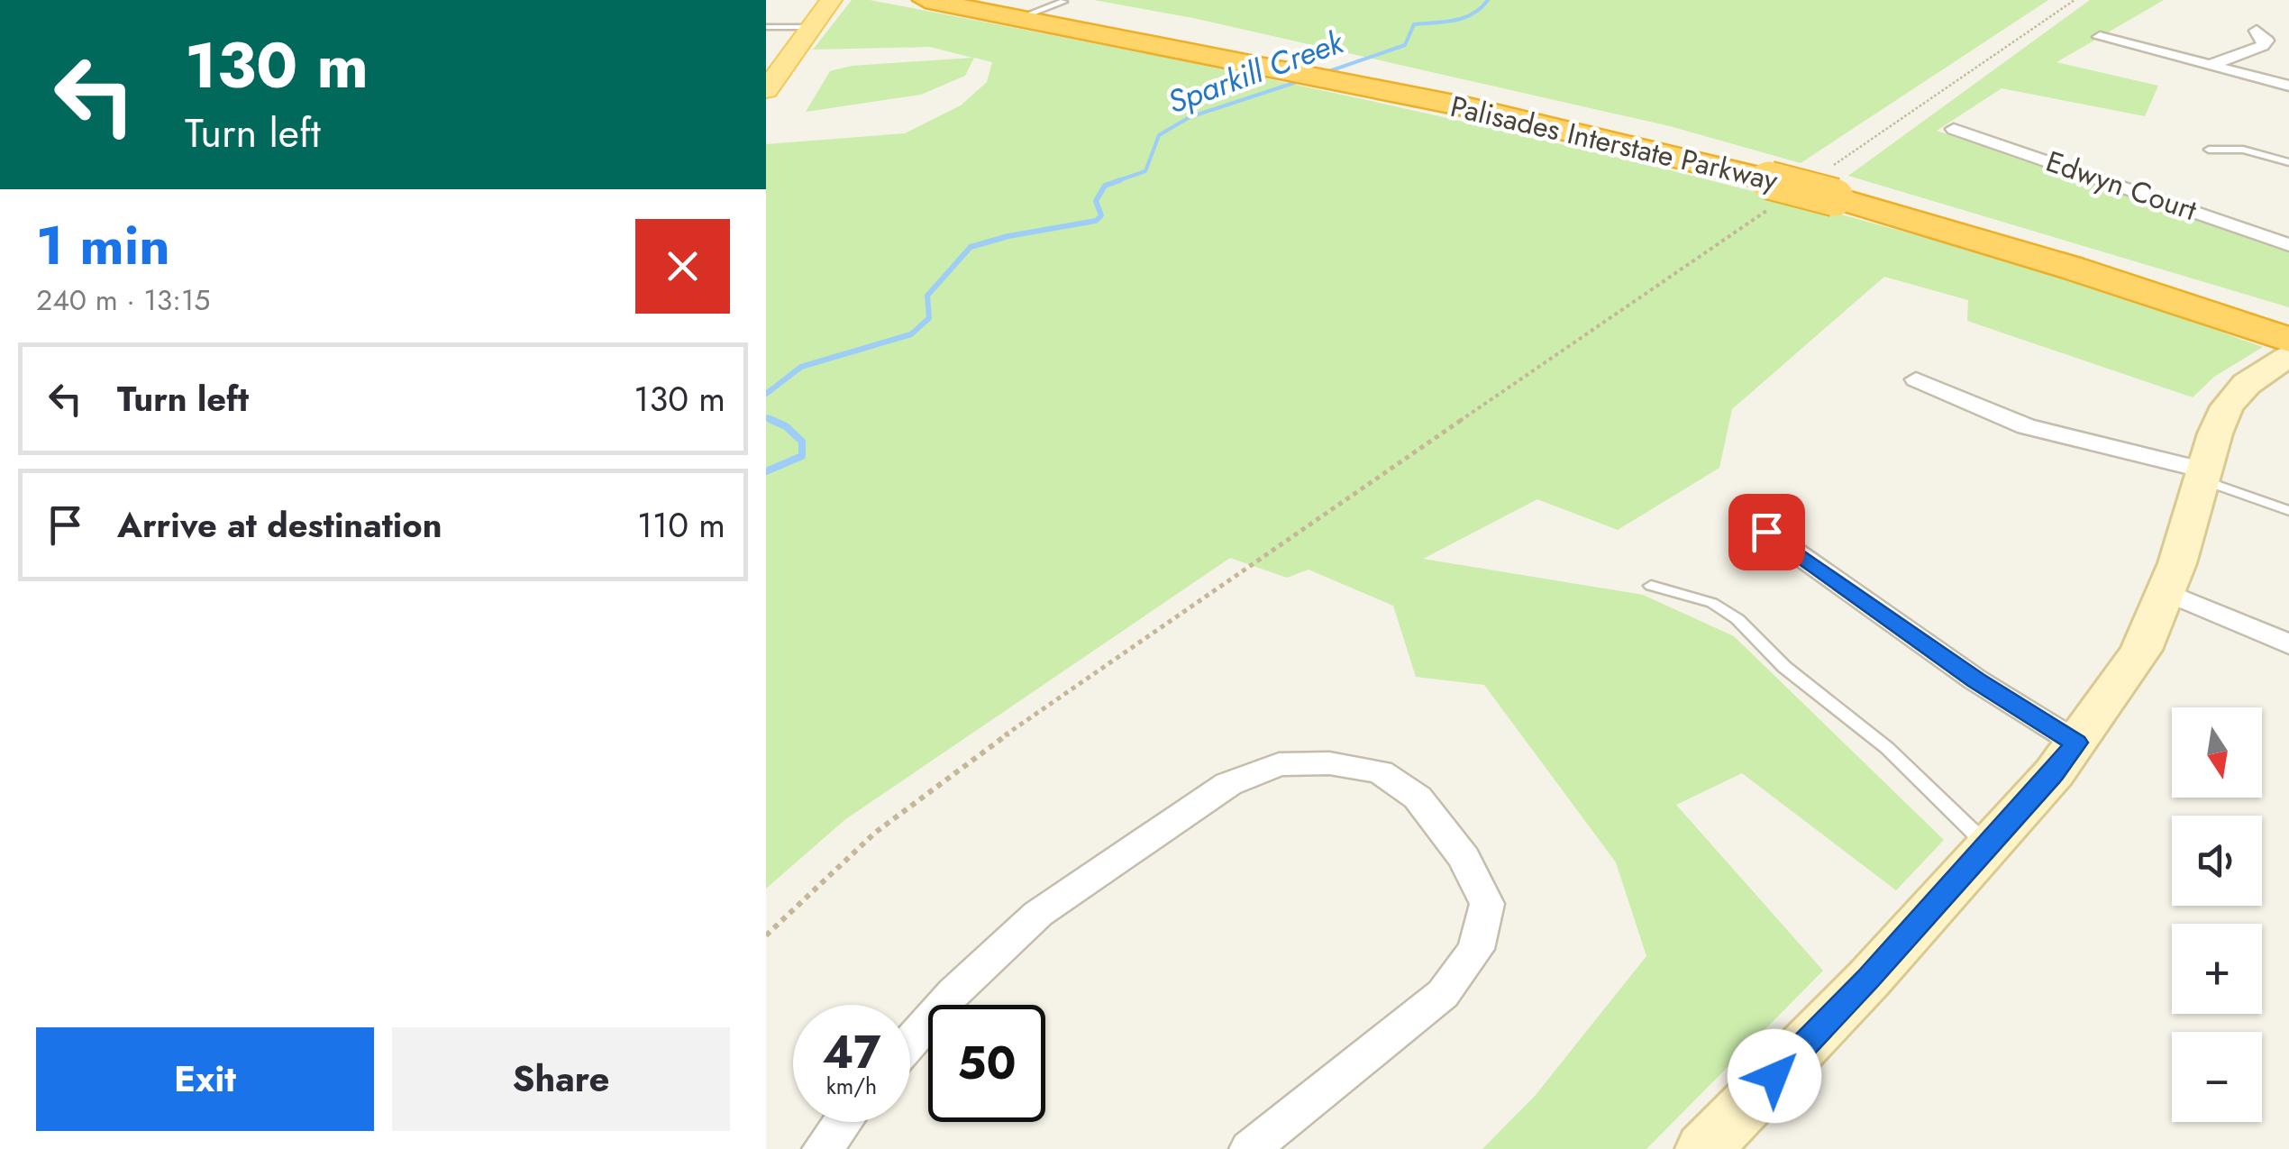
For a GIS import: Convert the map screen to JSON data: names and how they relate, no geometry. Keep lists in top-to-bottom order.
{
  "streets": {
    "highway": ["Palisades Interstate Parkway"],
    "street": ["Edwyn Court"]
  },
  "water": ["Sparkill Creek"],
  "north": "bottom",
  "page": {
    "turn": ["130 m", "Turn left"],
    "heading": ["1 min", "240 m · 13:15"],
    "list": [
      {
        "name": "Turn left",
        "value": "130 m"
      },
      {
        "name": "Arrive at destination",
        "value": "110 m"
      }
    ],
    "map_buttons": ["+", "−"],
    "speed": "47 km/h",
    "limit": "50",
    "buttons": ["Exit", "Share"]
  }
}
